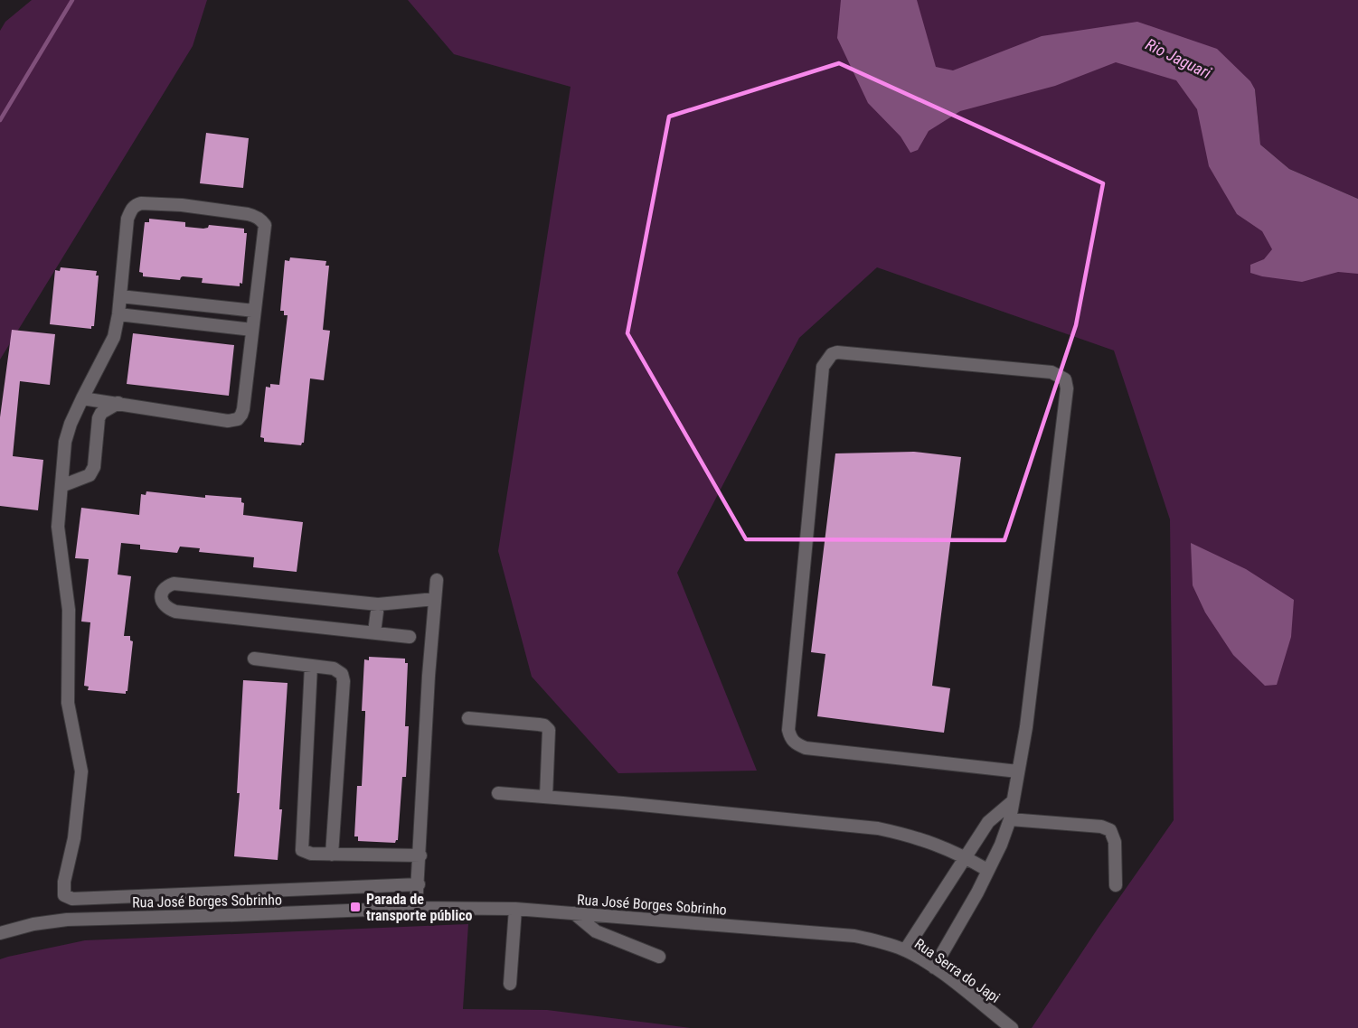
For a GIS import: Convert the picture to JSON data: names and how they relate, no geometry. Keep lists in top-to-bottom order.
{
  "streets": {
    "street": ["Rua José Borges Sobrinho", "Rua Serra do Japi"]
  },
  "crossings": [
    ["Rua José Borges Sobrinho", "Rua Serra do Japi"]
  ],
  "water": ["Rio Jaguari"],
  "places": {
    "transit": ["Parada de transporte público"]
  }
}
